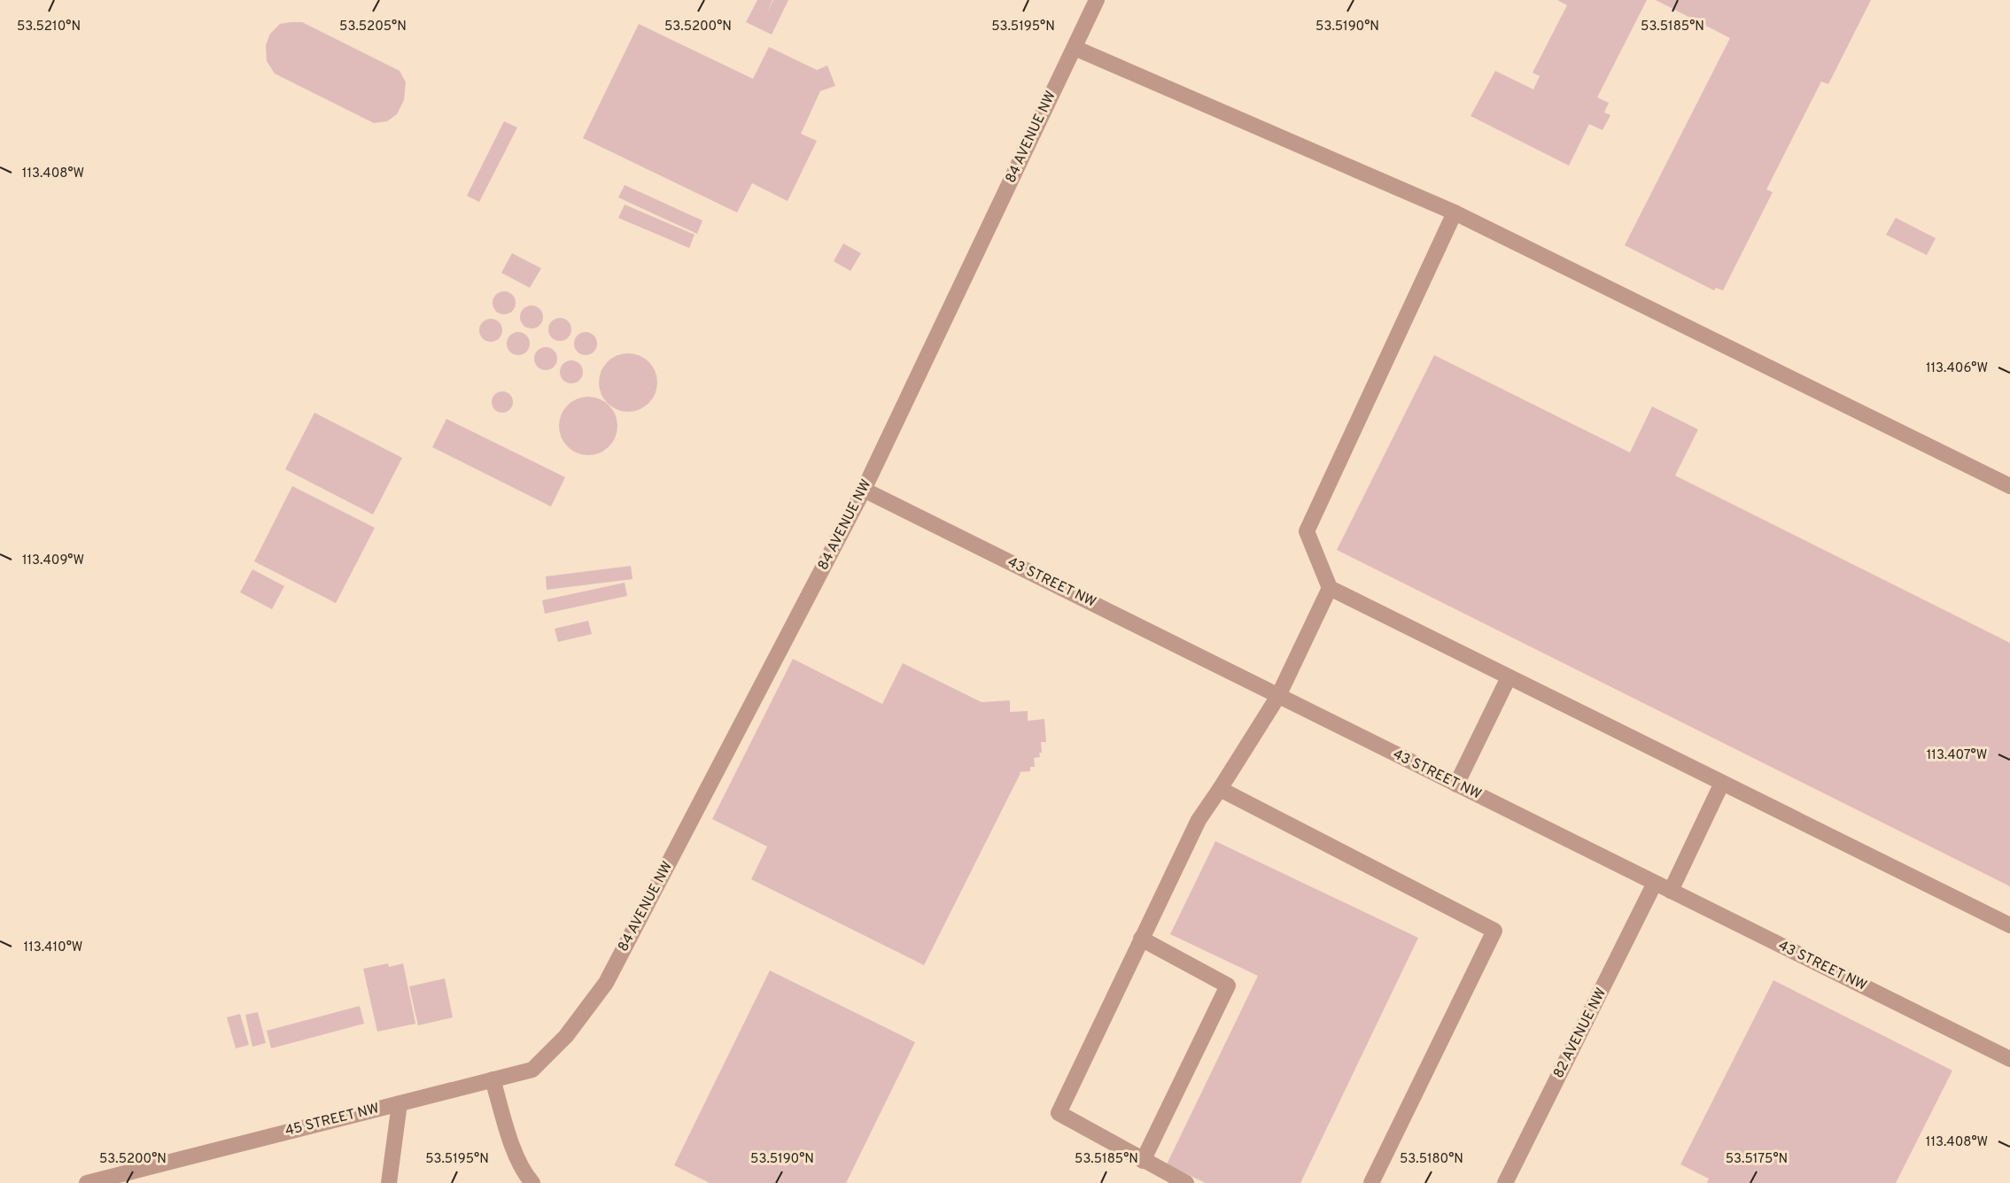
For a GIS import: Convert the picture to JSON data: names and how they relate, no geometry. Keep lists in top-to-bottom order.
{
  "streets": {
    "street": [
      "84 AVENUE NW",
      "43 STREET NW",
      "82 AVENUE NW",
      "45 STREET NW"
    ]
  },
  "crossings": [
    ["84 AVENUE NW", "43 STREET NW"],
    ["84 AVENUE NW", "45 STREET NW"],
    ["43 STREET NW", "82 AVENUE NW"]
  ],
  "coordinates": [
    "53.5210°N",
    "53.5205°N",
    "53.5200°N",
    "53.5195°N",
    "53.5190°N",
    "53.5185°N",
    "113.408°W",
    "113.406°W",
    "113.409°W",
    "113.407°W",
    "113.410°W",
    "53.5180°N",
    "53.5175°N"
  ]
}
